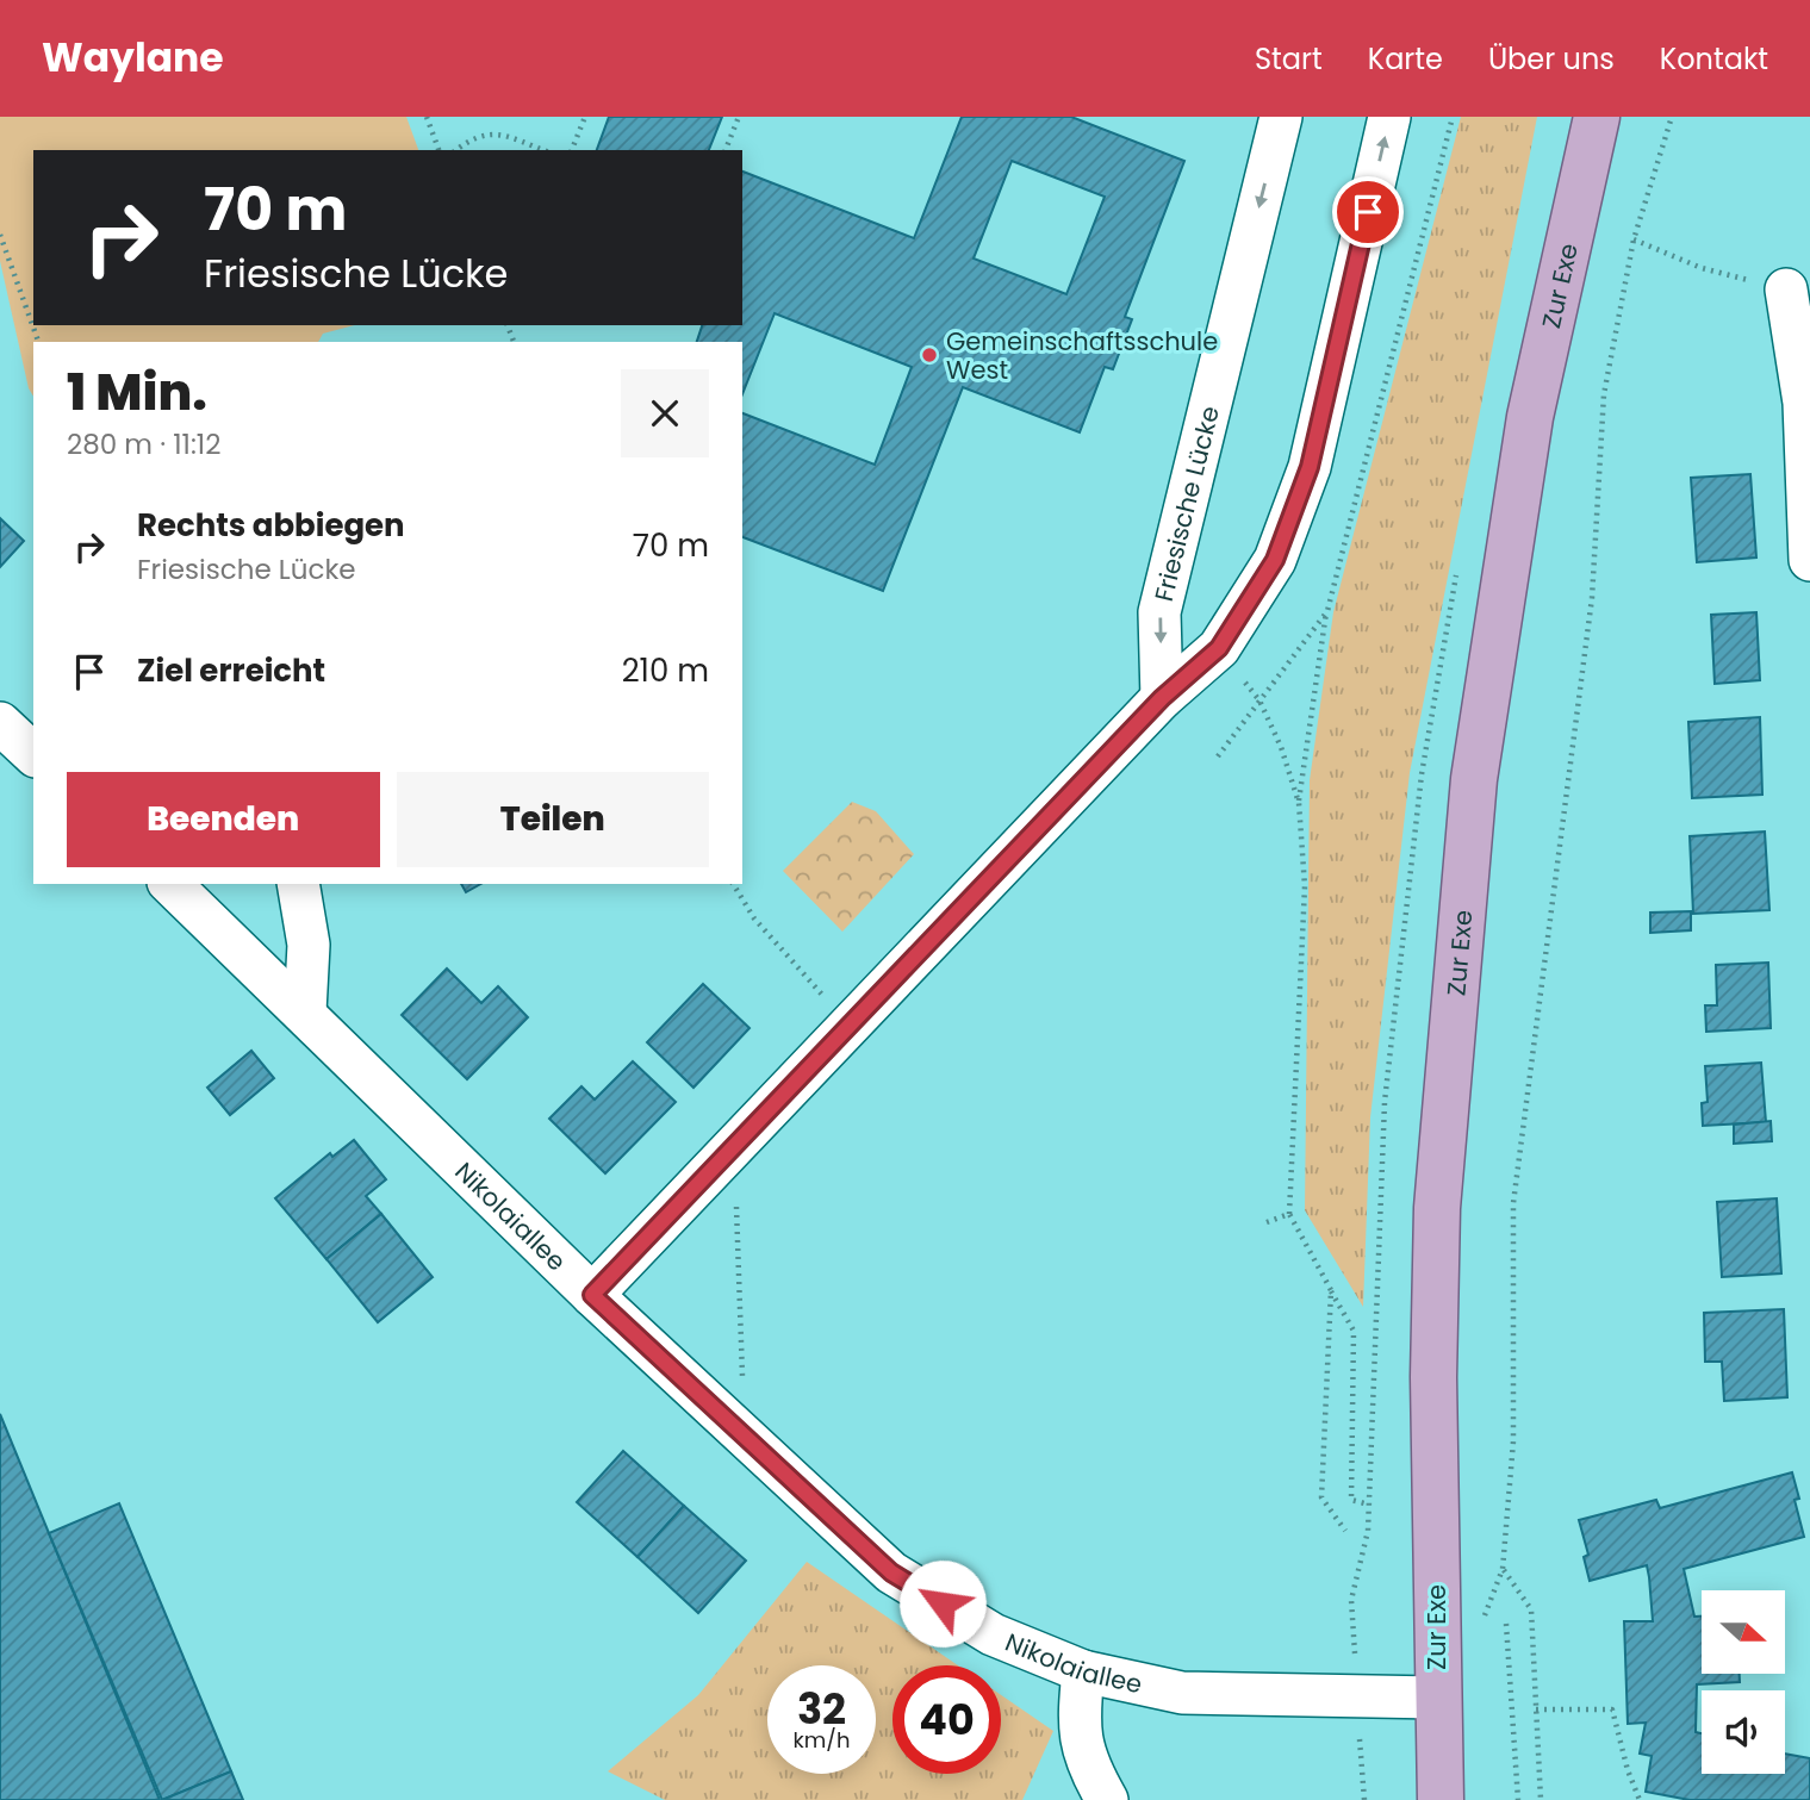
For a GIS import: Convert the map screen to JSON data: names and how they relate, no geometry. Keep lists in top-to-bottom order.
{
  "streets": {
    "main road": ["Zur Exe"],
    "street": ["Friesische Lücke", "Nikolaiallee"]
  },
  "crossings": [
    ["Zur Exe", "Nikolaiallee"]
  ],
  "places": ["Gemeinschaftsschule West"],
  "north": "right",
  "page": {
    "header": "Waylane",
    "nav": [
      "Start",
      "Karte",
      "Über uns",
      "Kontakt"
    ],
    "turn": ["70 m", "Friesische Lücke"],
    "heading": ["1 Min.", "280 m · 11:12"],
    "list": [
      {
        "name": "Rechts abbiegen",
        "note": "Friesische Lücke",
        "value": "70 m"
      },
      {
        "name": "Ziel erreicht",
        "value": "210 m"
      }
    ],
    "buttons": ["Beenden", "Teilen"],
    "speed": "32 km/h",
    "limit": "40"
  }
}
